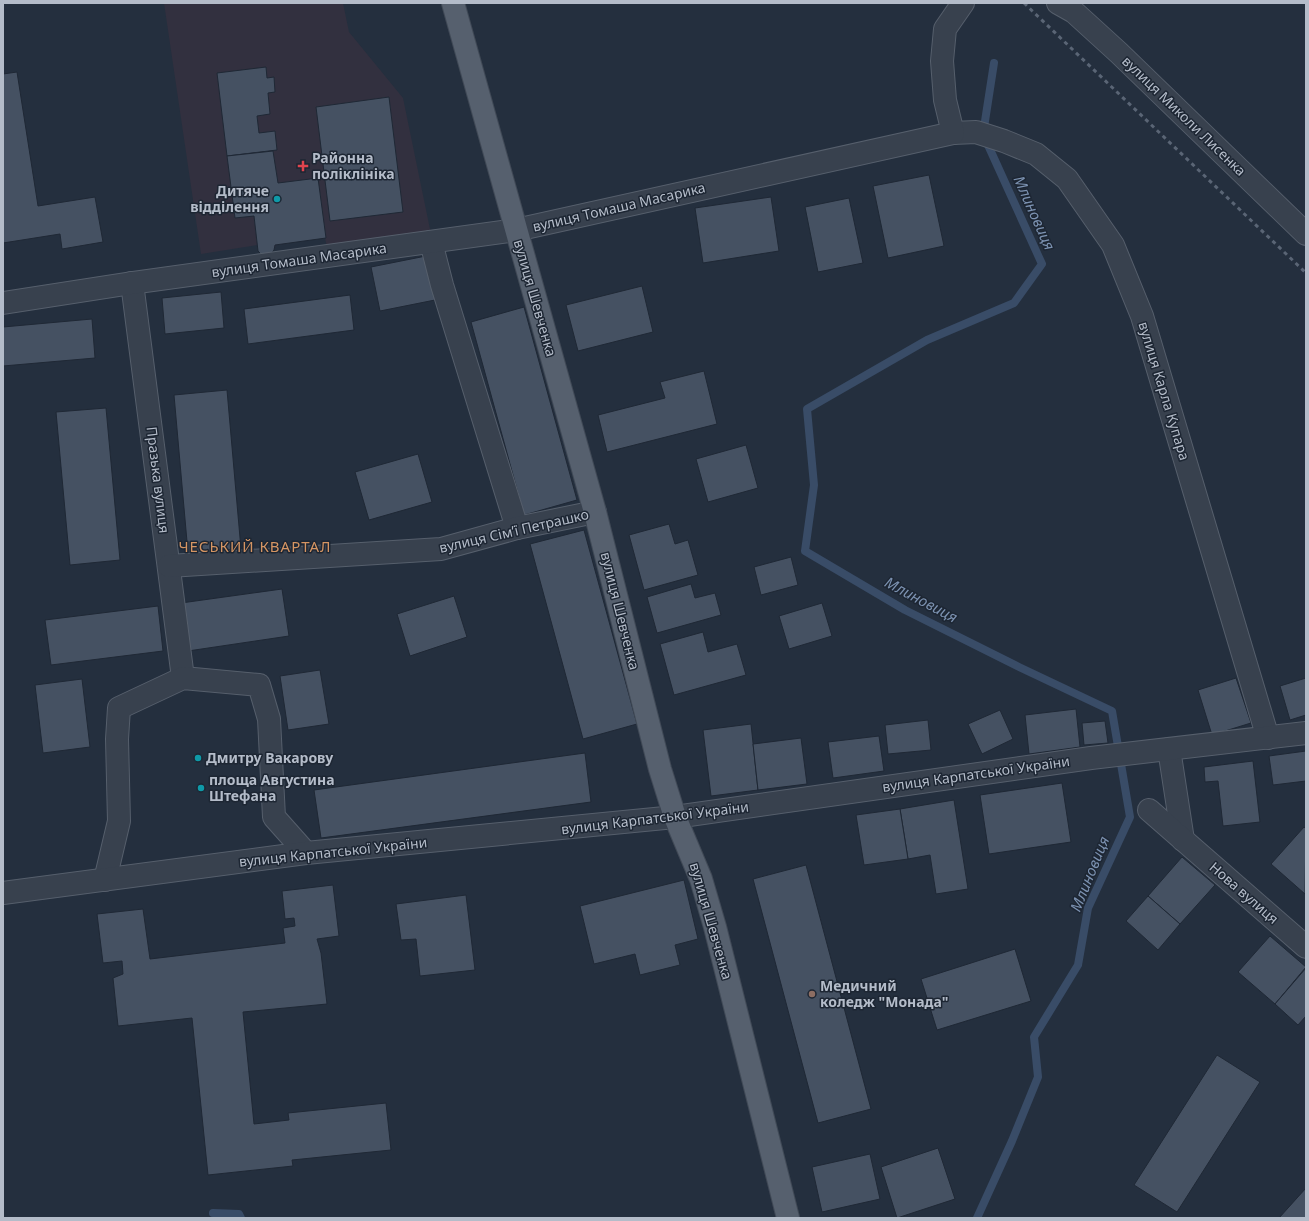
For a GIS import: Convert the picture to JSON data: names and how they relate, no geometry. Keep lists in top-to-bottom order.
{
  "streets": {
    "main road": ["вулиця Шевченка"],
    "street": [
      "вулиця Миколи Лисенка",
      "вулиця Томаша Масарика",
      "вулиця Карла Купара",
      "Празька вулиця",
      "вулиця Сімʼї Петрашко",
      "вулиця Карпатської України",
      "Нова вулиця"
    ]
  },
  "crossings": [
    ["вулиця Томаша Масарика", "вулиця Шевченка"],
    ["вулиця Томаша Масарика", "вулиця Карла Купара"],
    ["вулиця Томаша Масарика", "Празька вулиця"],
    ["вулиця Шевченка", "вулиця Сімʼї Петрашко"],
    ["вулиця Шевченка", "вулиця Карпатської України"],
    ["вулиця Карла Купара", "вулиця Карпатської України"],
    ["Празька вулиця", "вулиця Сімʼї Петрашко"]
  ],
  "districts": ["ЧЕСЬКИЙ КВАРТАЛ"],
  "water": ["Млиновиця"],
  "places": {
    "health": ["Районна поліклініка"],
    "other": [
      "Дитяче відділення",
      "Дмитру Вакарову",
      "площа Августина Штефана",
      "Медичний коледж \"Монада\""
    ]
  }
}
